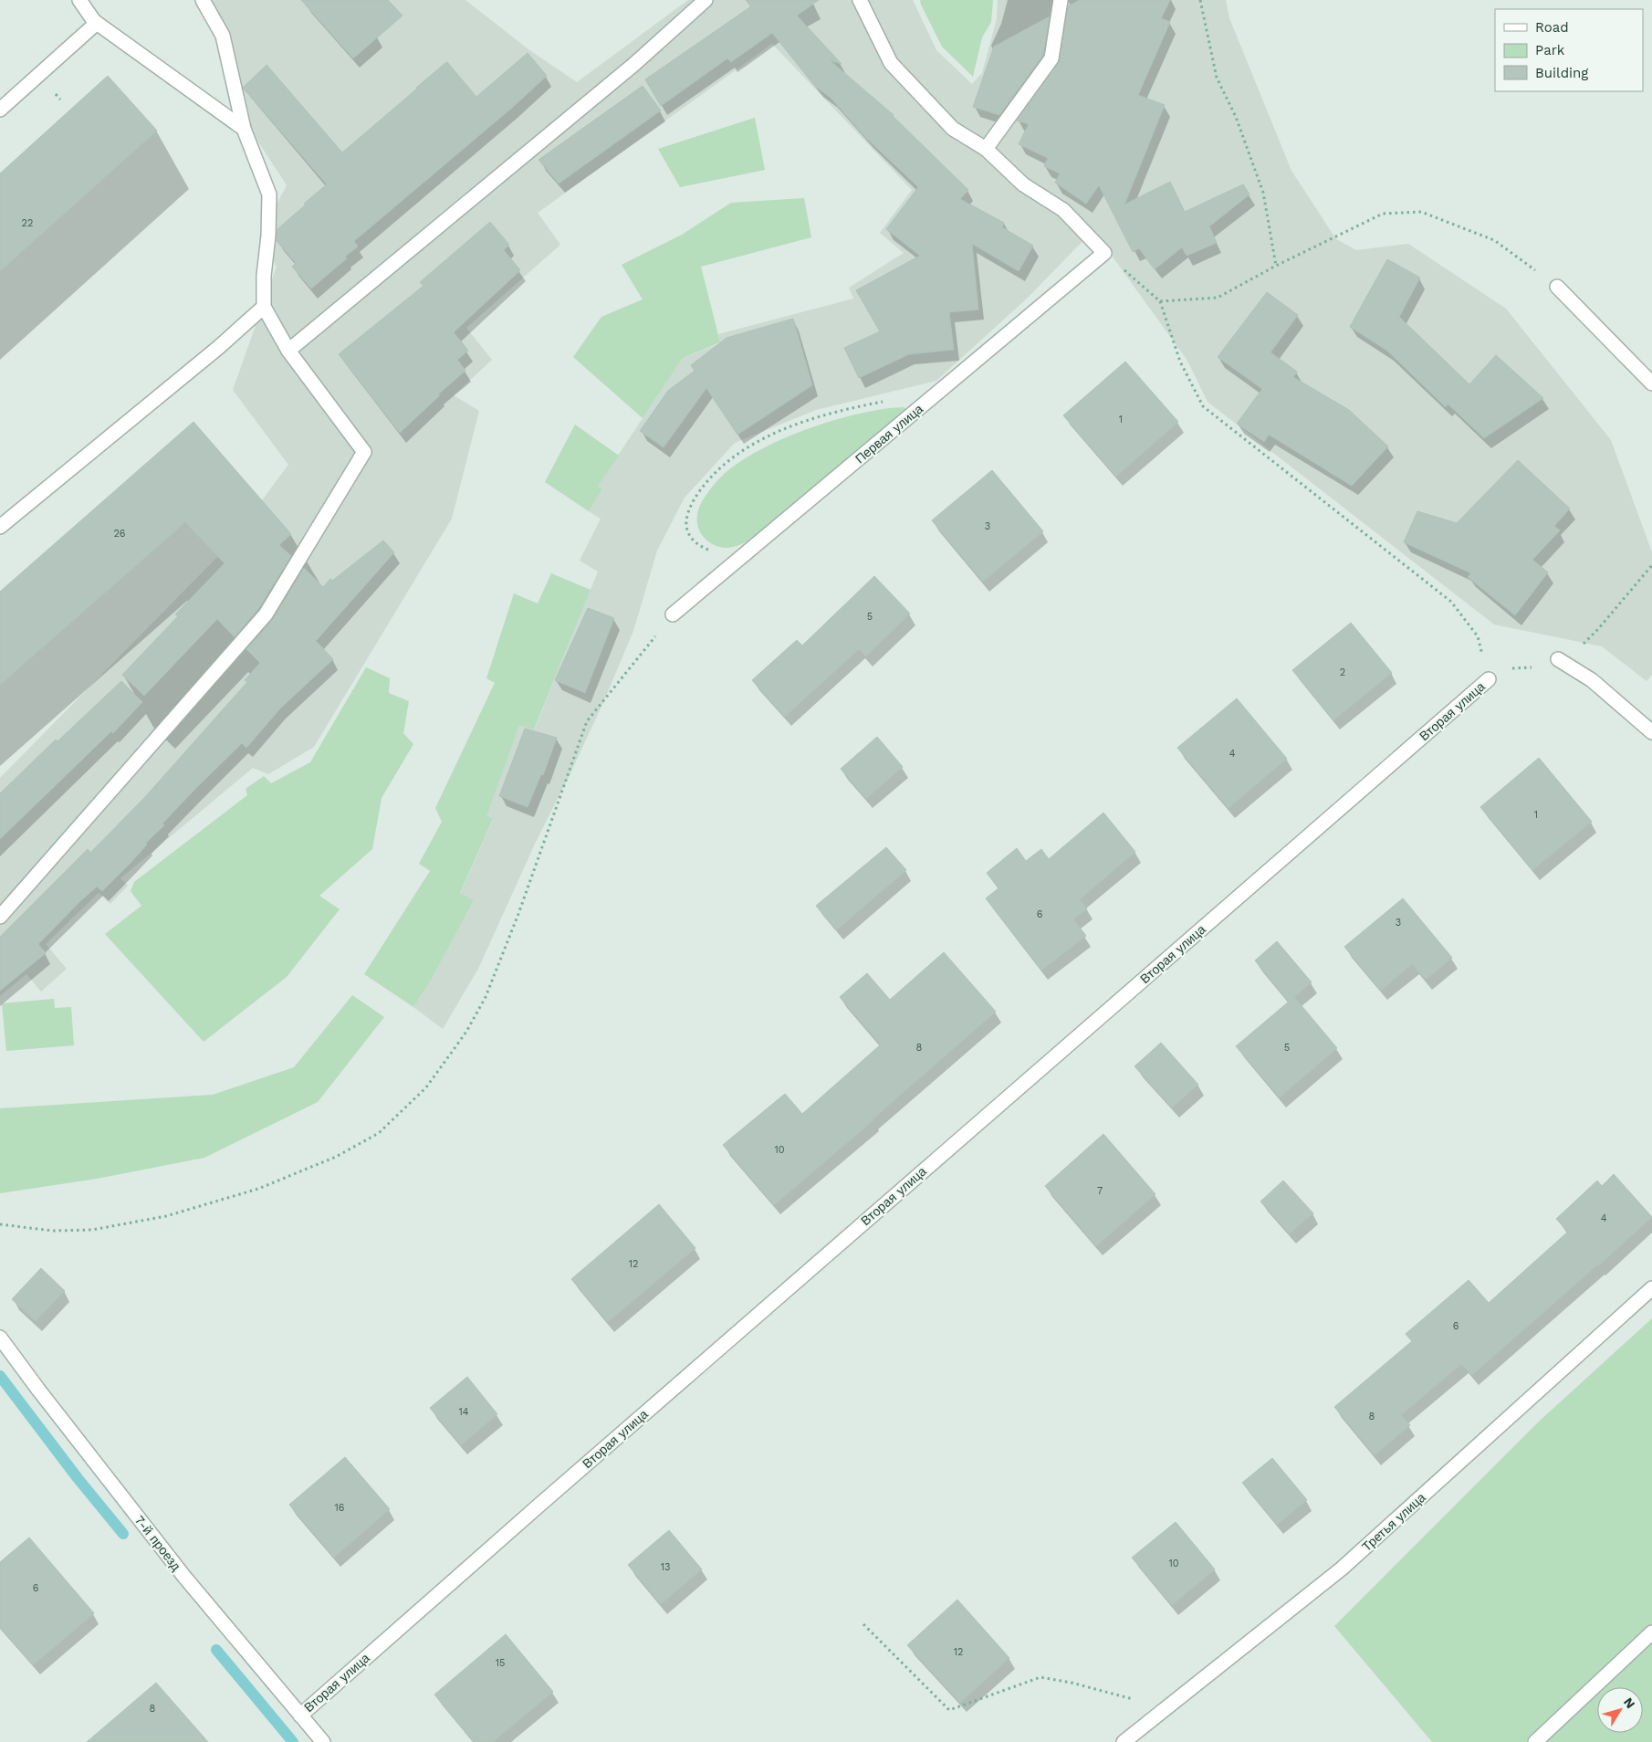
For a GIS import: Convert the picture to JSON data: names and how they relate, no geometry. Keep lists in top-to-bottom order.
{
  "streets": {
    "street": [
      "Первая улица",
      "Вторая улица",
      "Третья улица",
      "7-й проезд"
    ]
  },
  "crossings": [
    ["Вторая улица", "7-й проезд"]
  ],
  "house_numbers": [
    "22",
    "1",
    "3",
    "26",
    "5",
    "2",
    "4",
    "1",
    "6",
    "3",
    "8",
    "5",
    "10",
    "7",
    "4",
    "12",
    "6",
    "14",
    "8",
    "16",
    "10",
    "13",
    "6",
    "12",
    "15",
    "8"
  ],
  "legend": ["Road", "Park", "Building"],
  "north": "top right"
}
